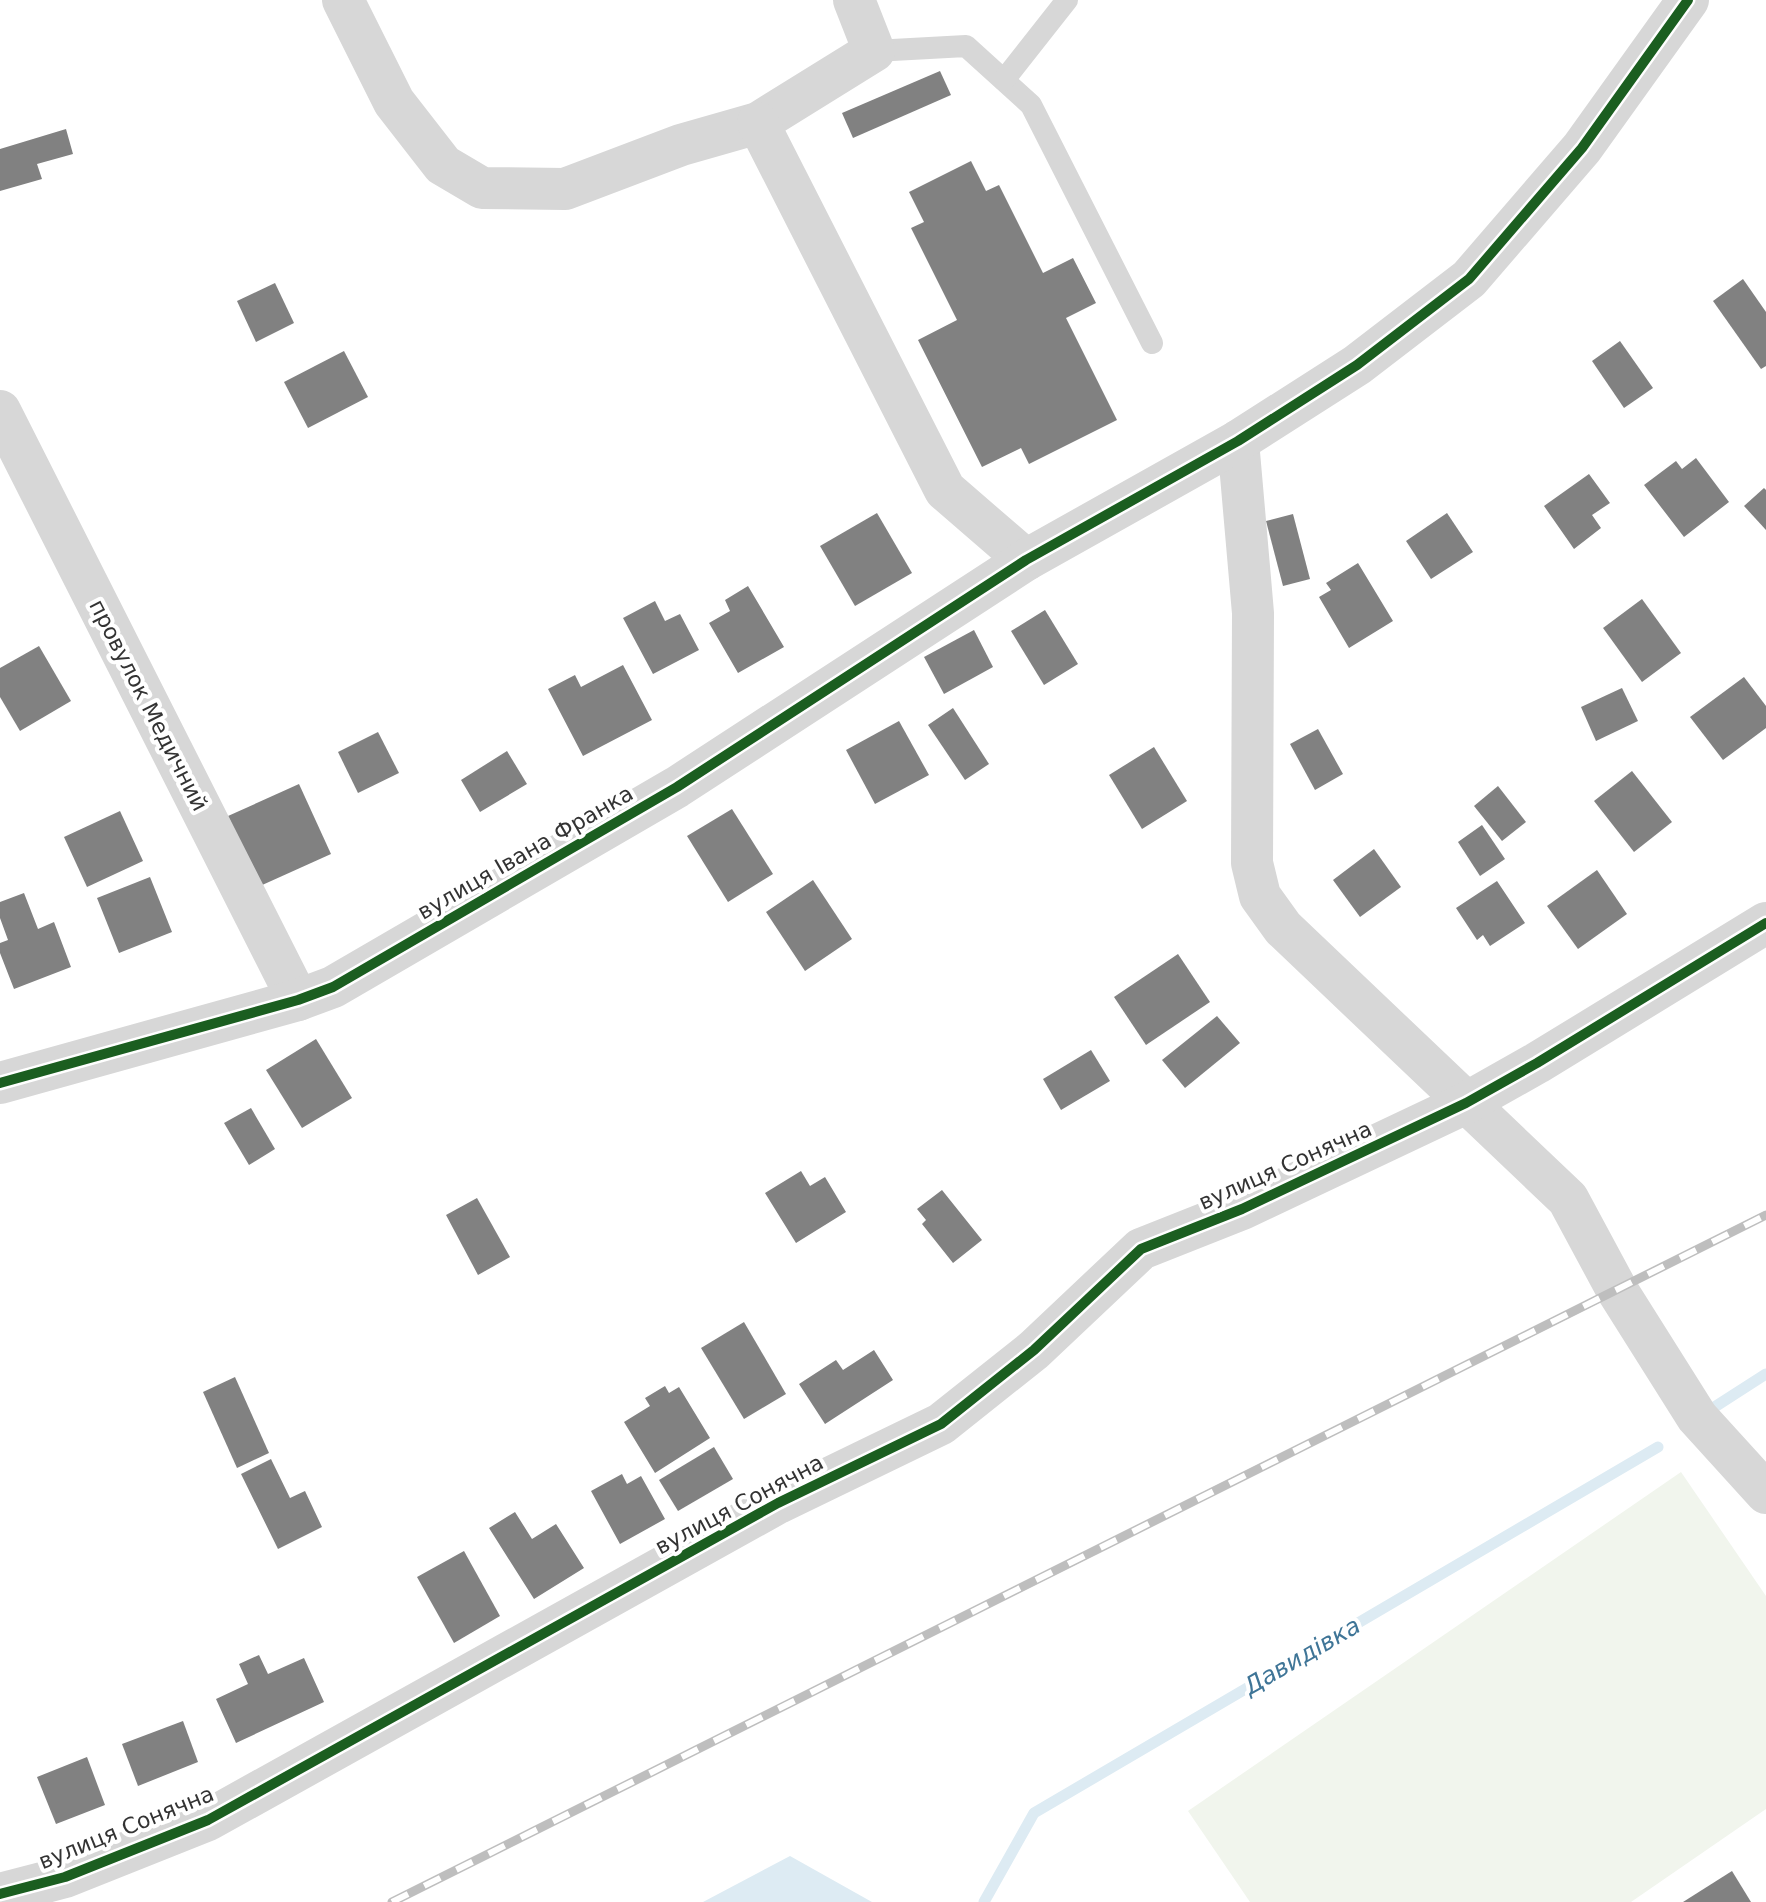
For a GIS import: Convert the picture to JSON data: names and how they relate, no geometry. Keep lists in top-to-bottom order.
{
  "streets": {
    "street": ["провулок Медичний", "вулиця Івана Франка", "вулиця Сонячна"]
  },
  "crossings": [
    ["провулок Медичний", "вулиця Івана Франка"]
  ],
  "water": ["Давидівка"]
}
